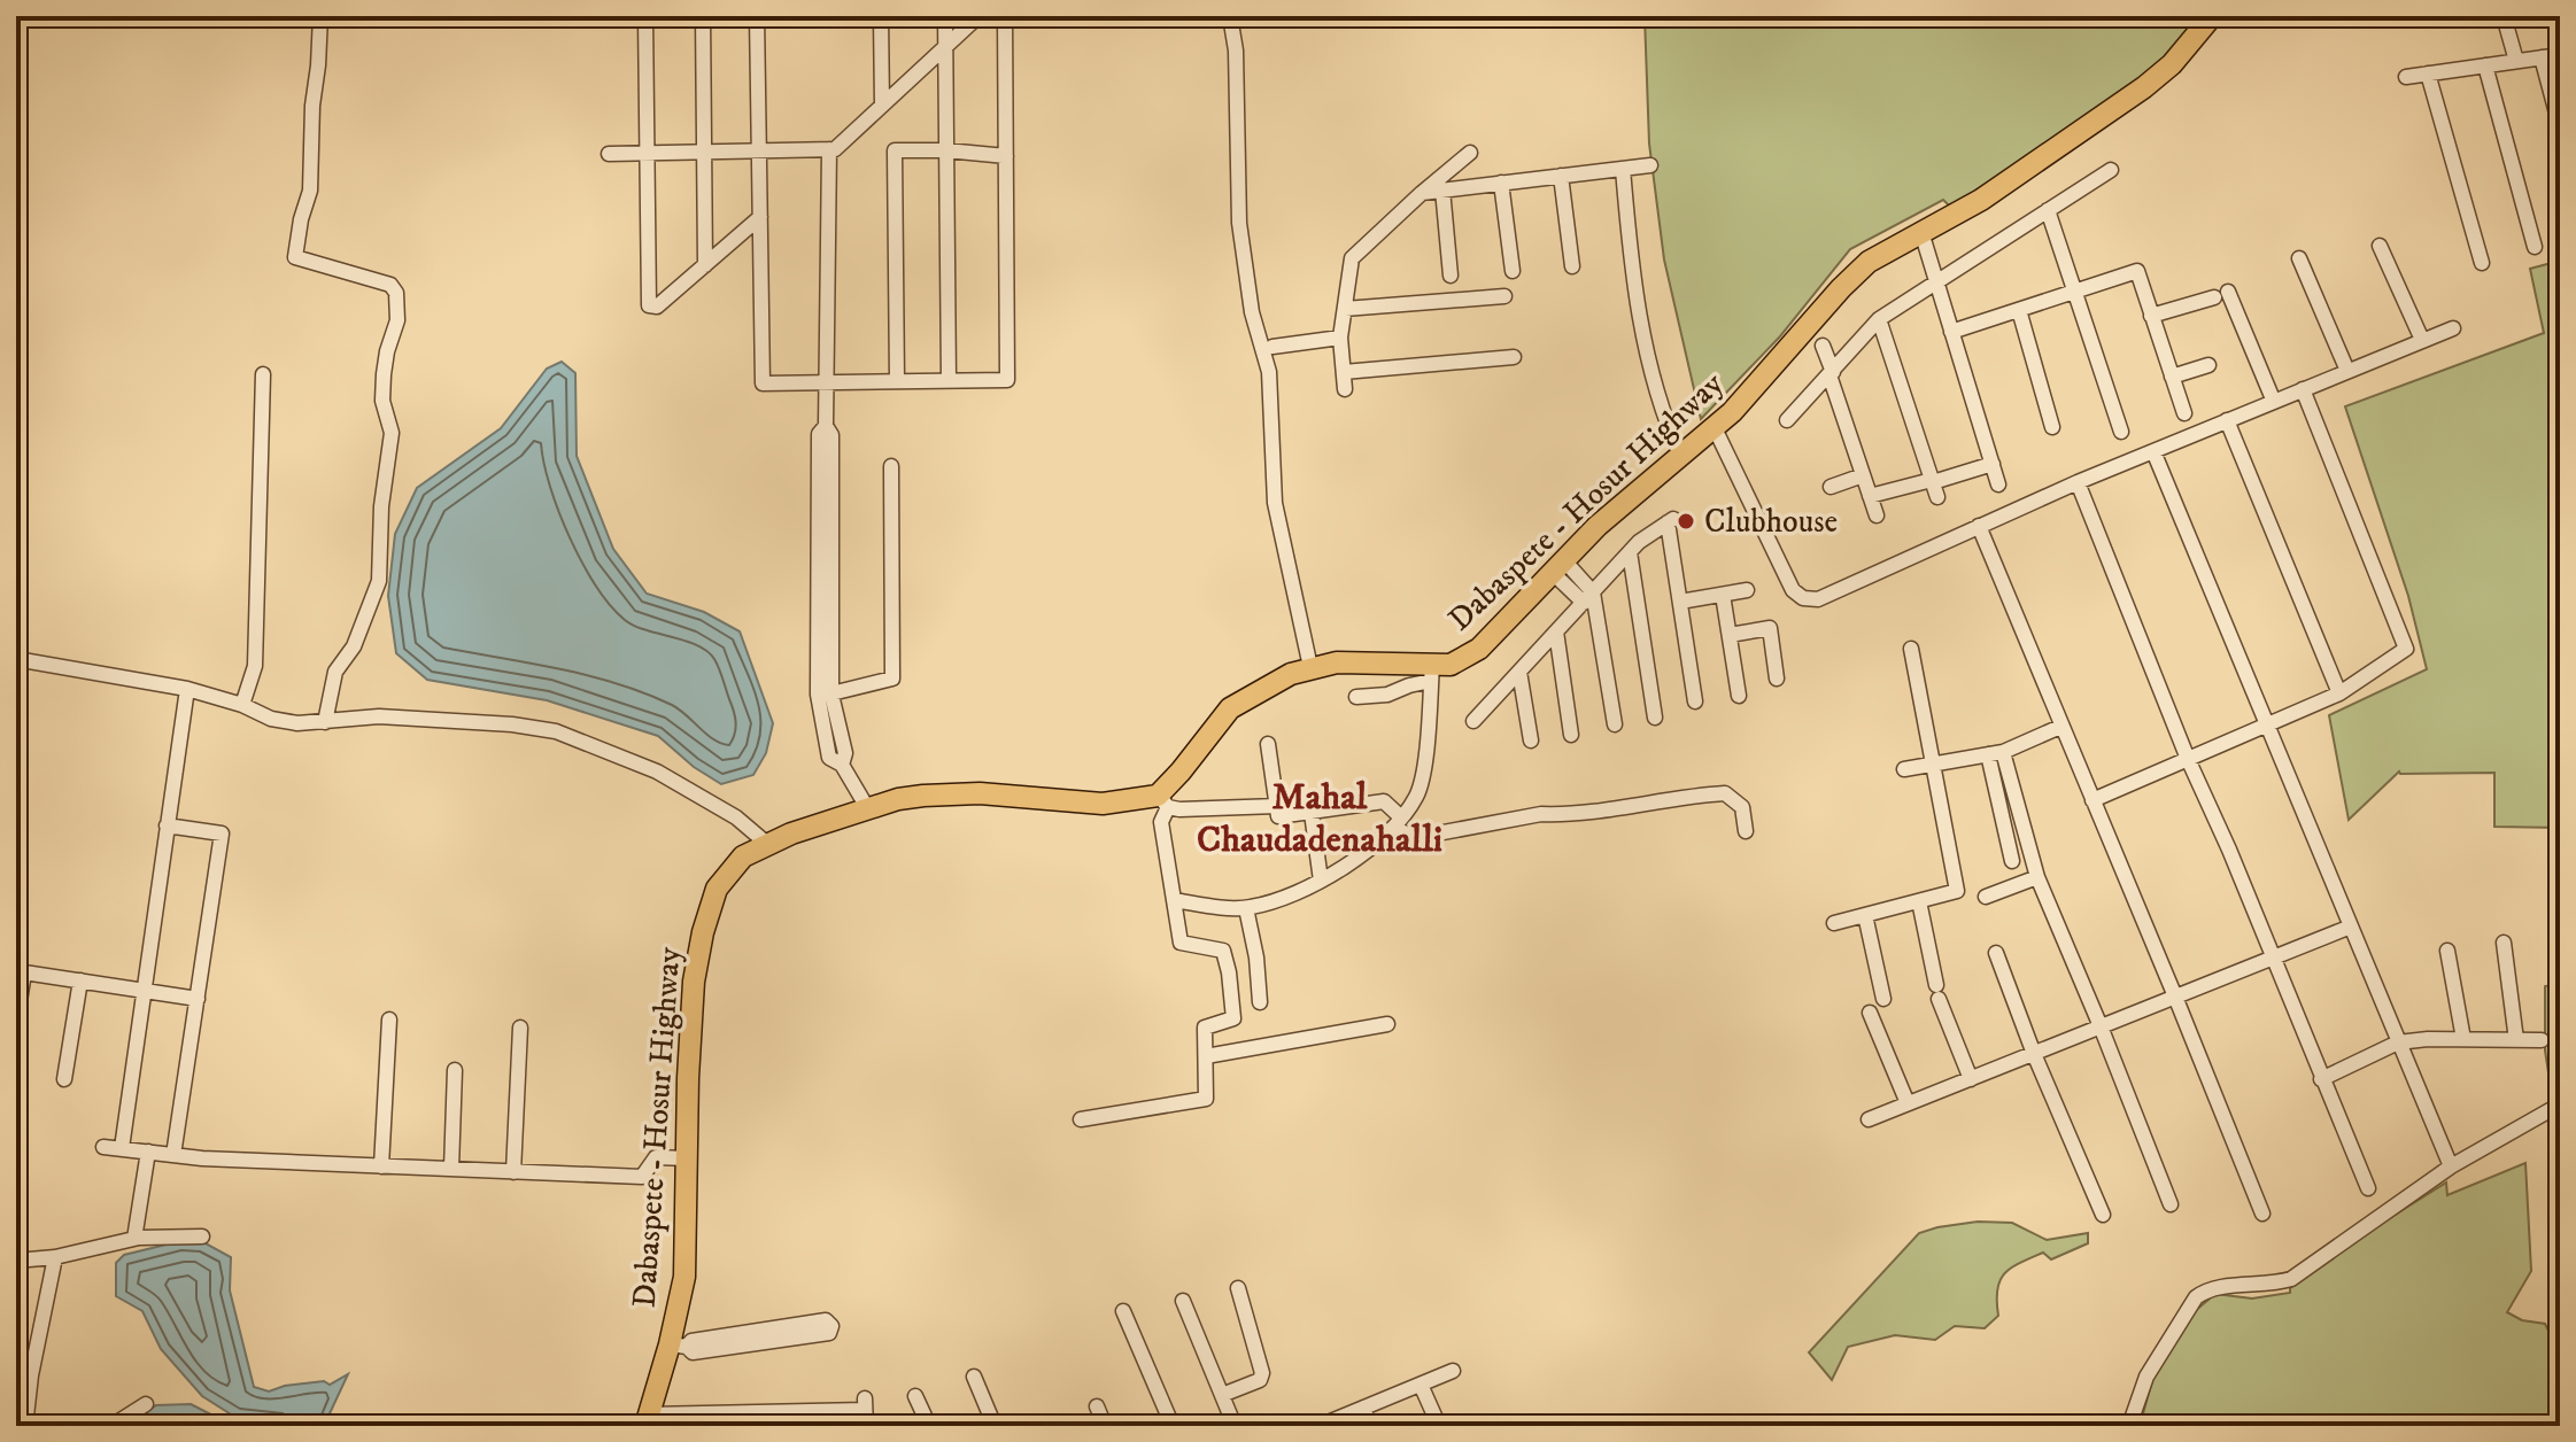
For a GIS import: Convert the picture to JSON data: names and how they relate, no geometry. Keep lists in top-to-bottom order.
{
  "streets": {
    "highway": ["Dabaspete - Hosur Highway"]
  },
  "districts": ["Mahal Chaudadenahalli"],
  "places": ["Clubhouse"]
}
